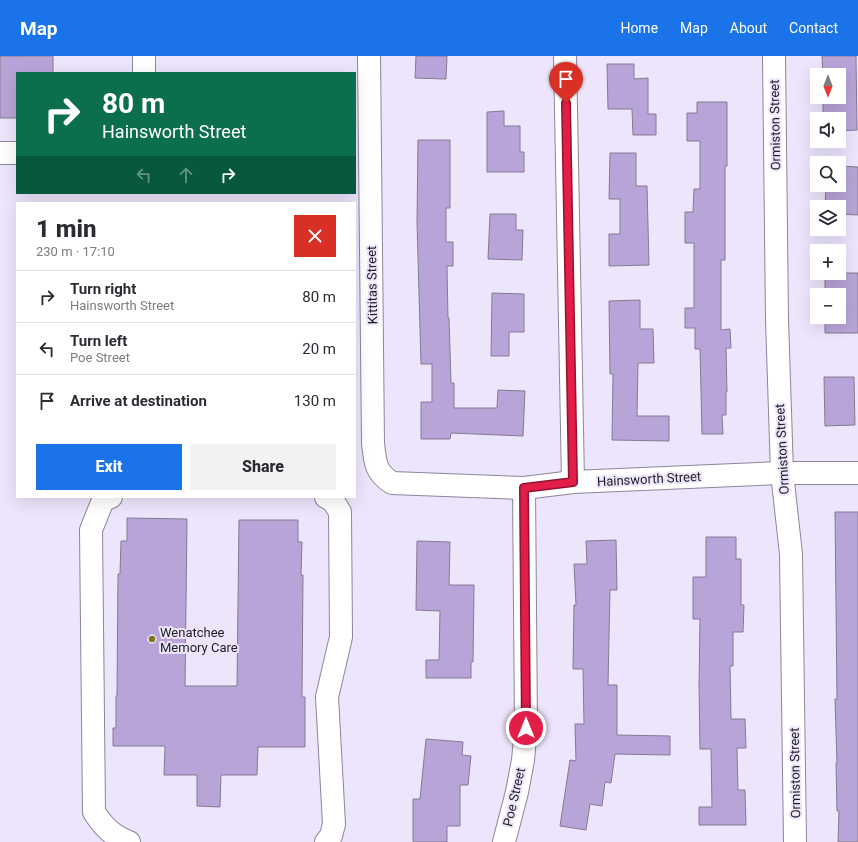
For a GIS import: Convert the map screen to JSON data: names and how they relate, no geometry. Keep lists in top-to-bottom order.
{
  "streets": {
    "street": [
      "Ormiston Street",
      "Kittitas Street",
      "Hainsworth Street",
      "Poe Street"
    ]
  },
  "crossings": [
    ["Ormiston Street", "Hainsworth Street"],
    ["Kittitas Street", "Hainsworth Street"],
    ["Hainsworth Street", "Poe Street"]
  ],
  "places": ["Wenatchee Memory Care"],
  "north": "bottom",
  "page": {
    "header": "Map",
    "nav": [
      "Home",
      "Map",
      "About",
      "Contact"
    ],
    "map_buttons": ["+", "−"],
    "turn": ["80 m", "Hainsworth Street"],
    "heading": ["1 min", "230 m · 17:10"],
    "list": [
      {
        "name": "Turn right",
        "note": "Hainsworth Street",
        "value": "80 m"
      },
      {
        "name": "Turn left",
        "note": "Poe Street",
        "value": "20 m"
      },
      {
        "name": "Arrive at destination",
        "value": "130 m"
      }
    ],
    "buttons": ["Exit", "Share"]
  }
}
